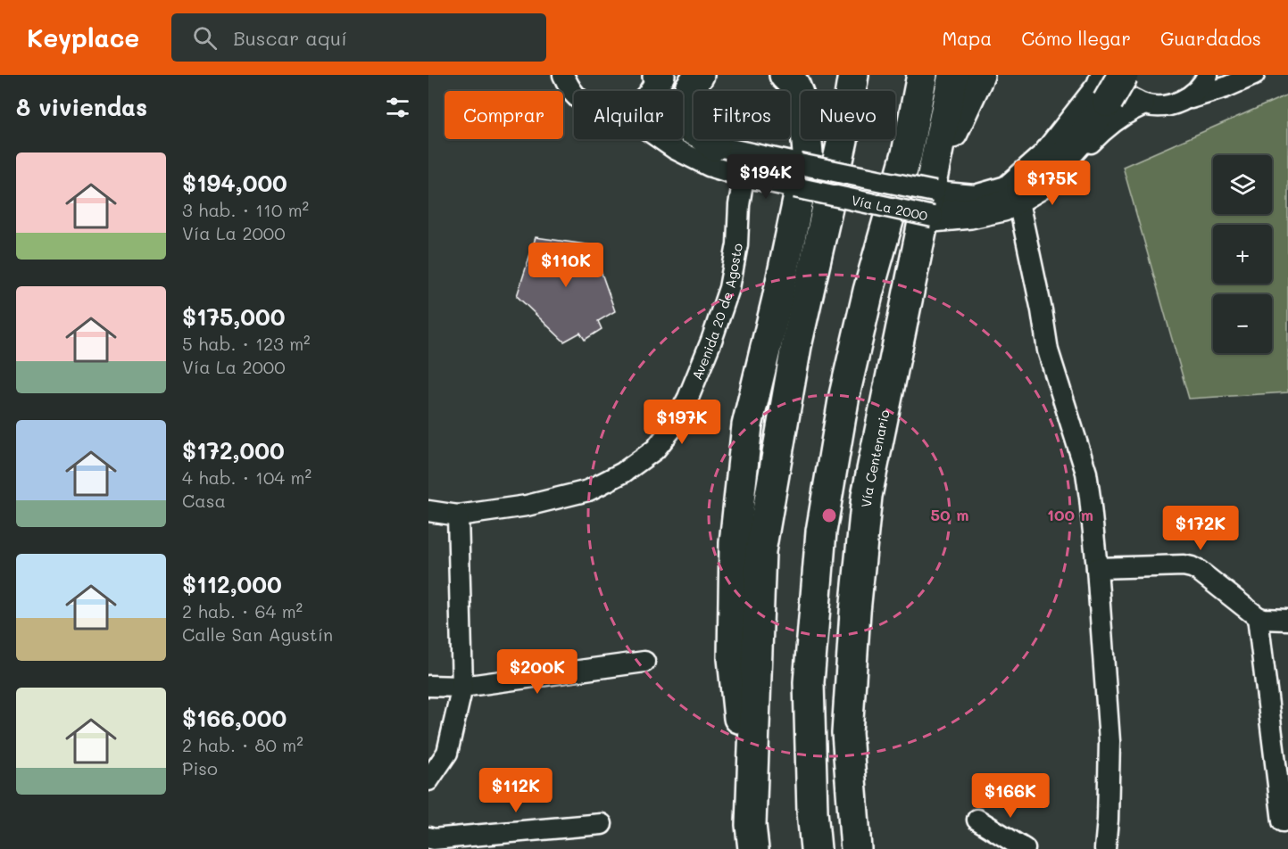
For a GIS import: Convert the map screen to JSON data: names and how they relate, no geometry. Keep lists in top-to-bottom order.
{
  "streets": {
    "highway": ["Vía Centenario"],
    "street": ["Vía La 2000", "Avenida 20 de Agosto"]
  },
  "crossings": [
    ["Vía La 2000", "Avenida 20 de Agosto"],
    ["Vía La 2000", "Vía Centenario"]
  ],
  "page": {
    "header": "Keyplace",
    "search": "Buscar aquí",
    "nav": ["Mapa", "Cómo llegar", "Guardados"],
    "heading": "8 viviendas",
    "chip": [
      "Comprar",
      "Alquilar",
      "Filtros",
      "Nuevo"
    ],
    "list": [
      {
        "name": "$194,000",
        "note": "3 hab. · 110 m² · Vía La 2000"
      },
      {
        "name": "$175,000",
        "note": "5 hab. · 123 m² · Vía La 2000"
      },
      {
        "name": "$172,000",
        "note": "4 hab. · 104 m² · Casa"
      },
      {
        "name": "$112,000",
        "note": "2 hab. · 64 m² · Calle San Agustín"
      },
      {
        "name": "$166,000",
        "note": "2 hab. · 80 m² · Piso"
      }
    ],
    "price": [
      "$194K",
      "$175K",
      "$110K",
      "$197K",
      "$172K",
      "$200K",
      "$112K",
      "$166K"
    ],
    "map_buttons": ["+", "−"]
  },
  "rings": ["50 m", "100 m"]
}
